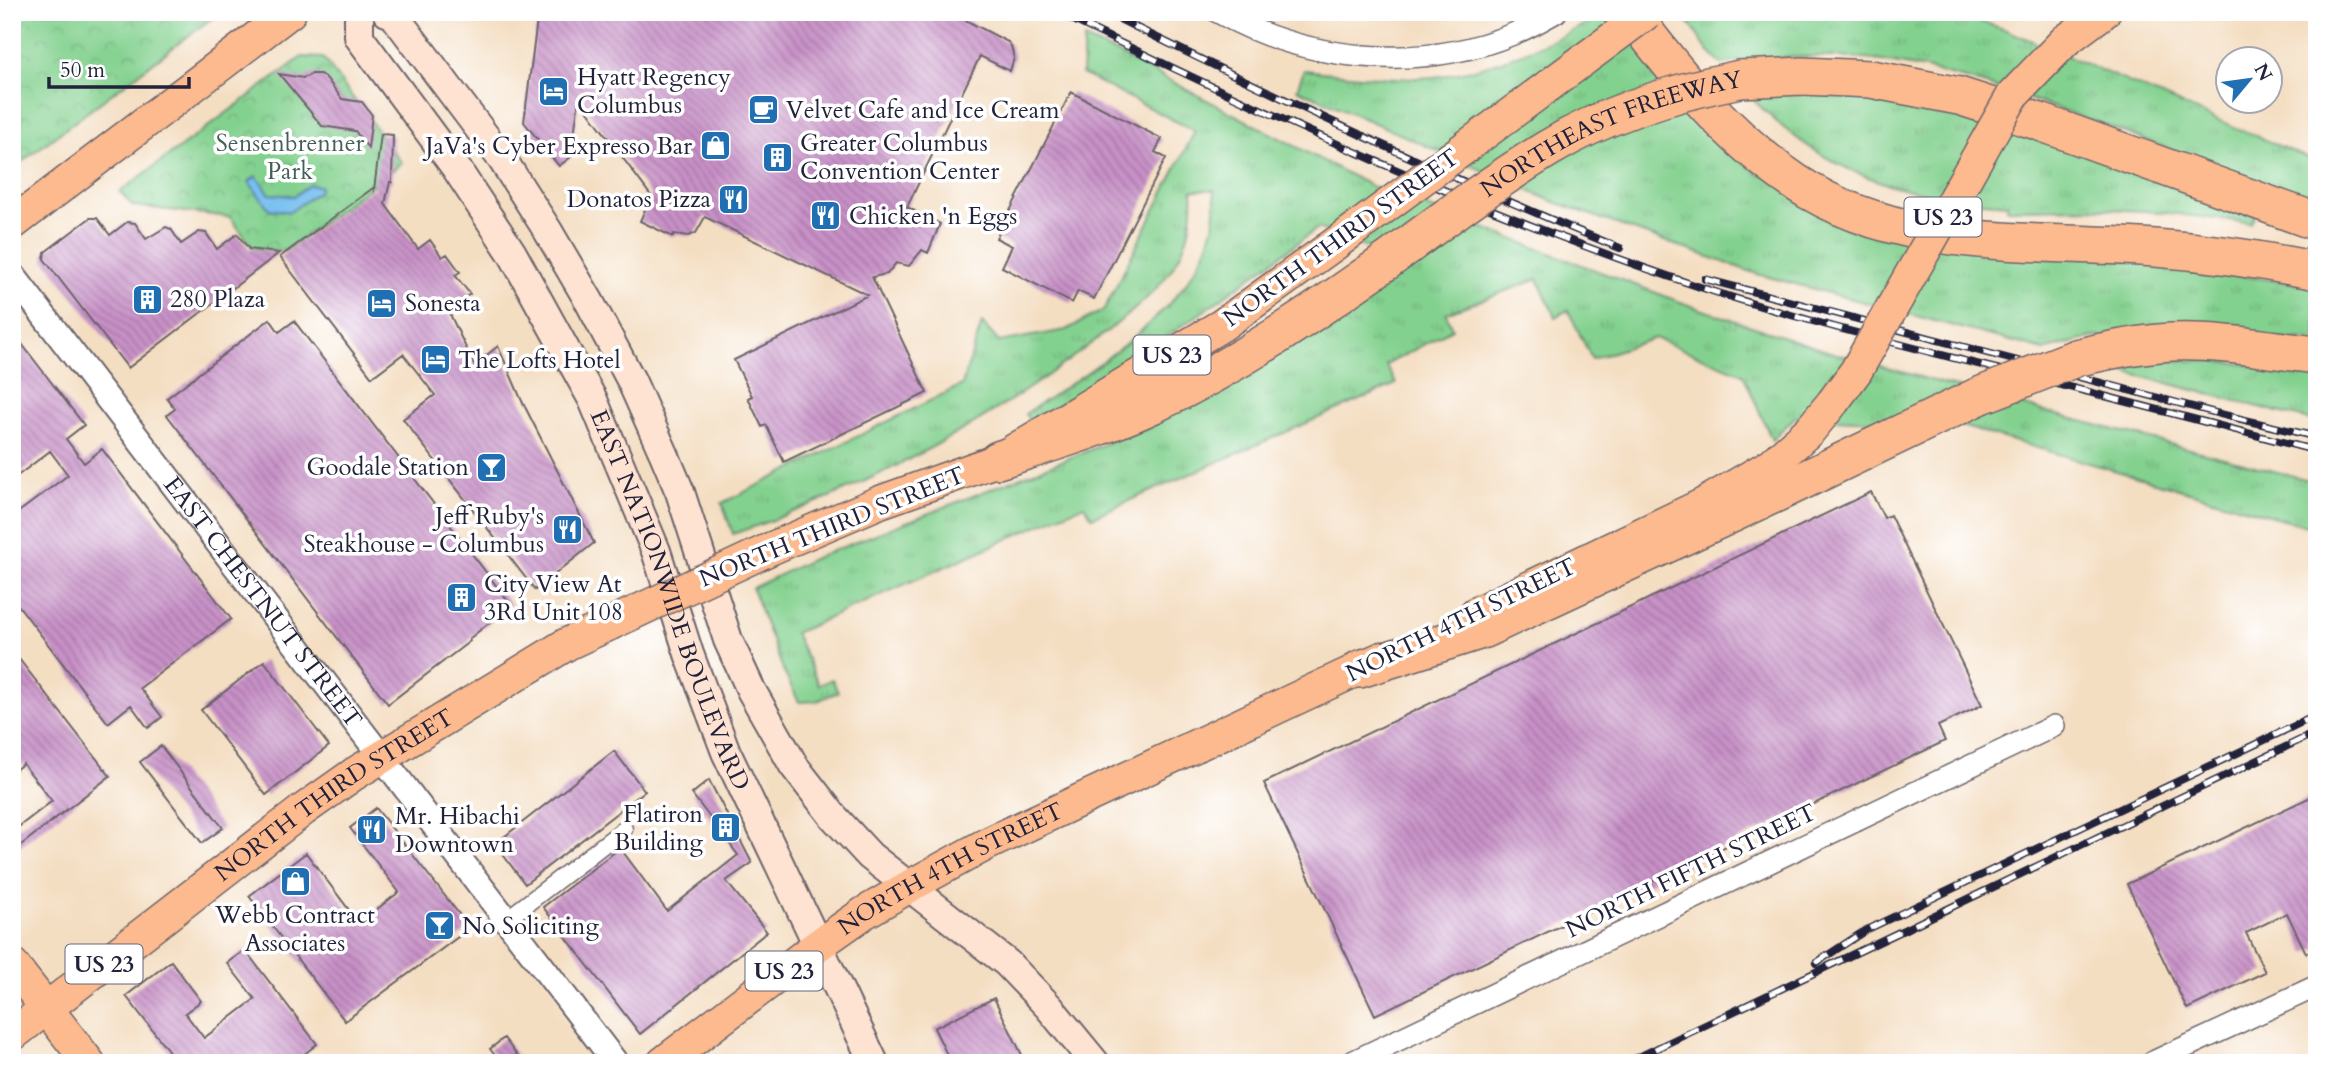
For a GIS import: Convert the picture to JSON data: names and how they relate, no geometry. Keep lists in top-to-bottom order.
{
  "streets": {
    "highway": ["NORTHEAST FREEWAY"],
    "main road": [
      "US 23",
      "NORTH THIRD STREET",
      "EAST NATIONWIDE BOULEVARD",
      "NORTH 4TH STREET"
    ],
    "street": ["EAST CHESTNUT STREET", "NORTH FIFTH STREET"]
  },
  "crossings": [
    ["NORTHEAST FREEWAY", "NORTH THIRD STREET"],
    ["NORTH THIRD STREET", "EAST CHESTNUT STREET"],
    ["EAST NATIONWIDE BOULEVARD", "NORTH 4TH STREET"]
  ],
  "parks": ["Sensenbrenner Park"],
  "places": {
    "hotel": ["Hyatt Regency Columbus", "Sonesta", "The Lofts Hotel"],
    "cafe": ["Velvet Cafe and Ice Cream"],
    "shop": ["JaVa's Cyber Expresso Bar", "Webb Contract Associates"],
    "building": [
      "Greater Columbus Convention Center",
      "280 Plaza",
      "City View At 3Rd Unit 108",
      "Flatiron Building"
    ],
    "restaurant": [
      "Donatos Pizza",
      "Chicken 'n Eggs",
      "Jeff Ruby's Steakhouse - Columbus",
      "Mr. Hibachi Downtown"
    ],
    "bar": ["Goodale Station", "No Soliciting"]
  },
  "scale_bar": "50 m",
  "north": "top right"
}
